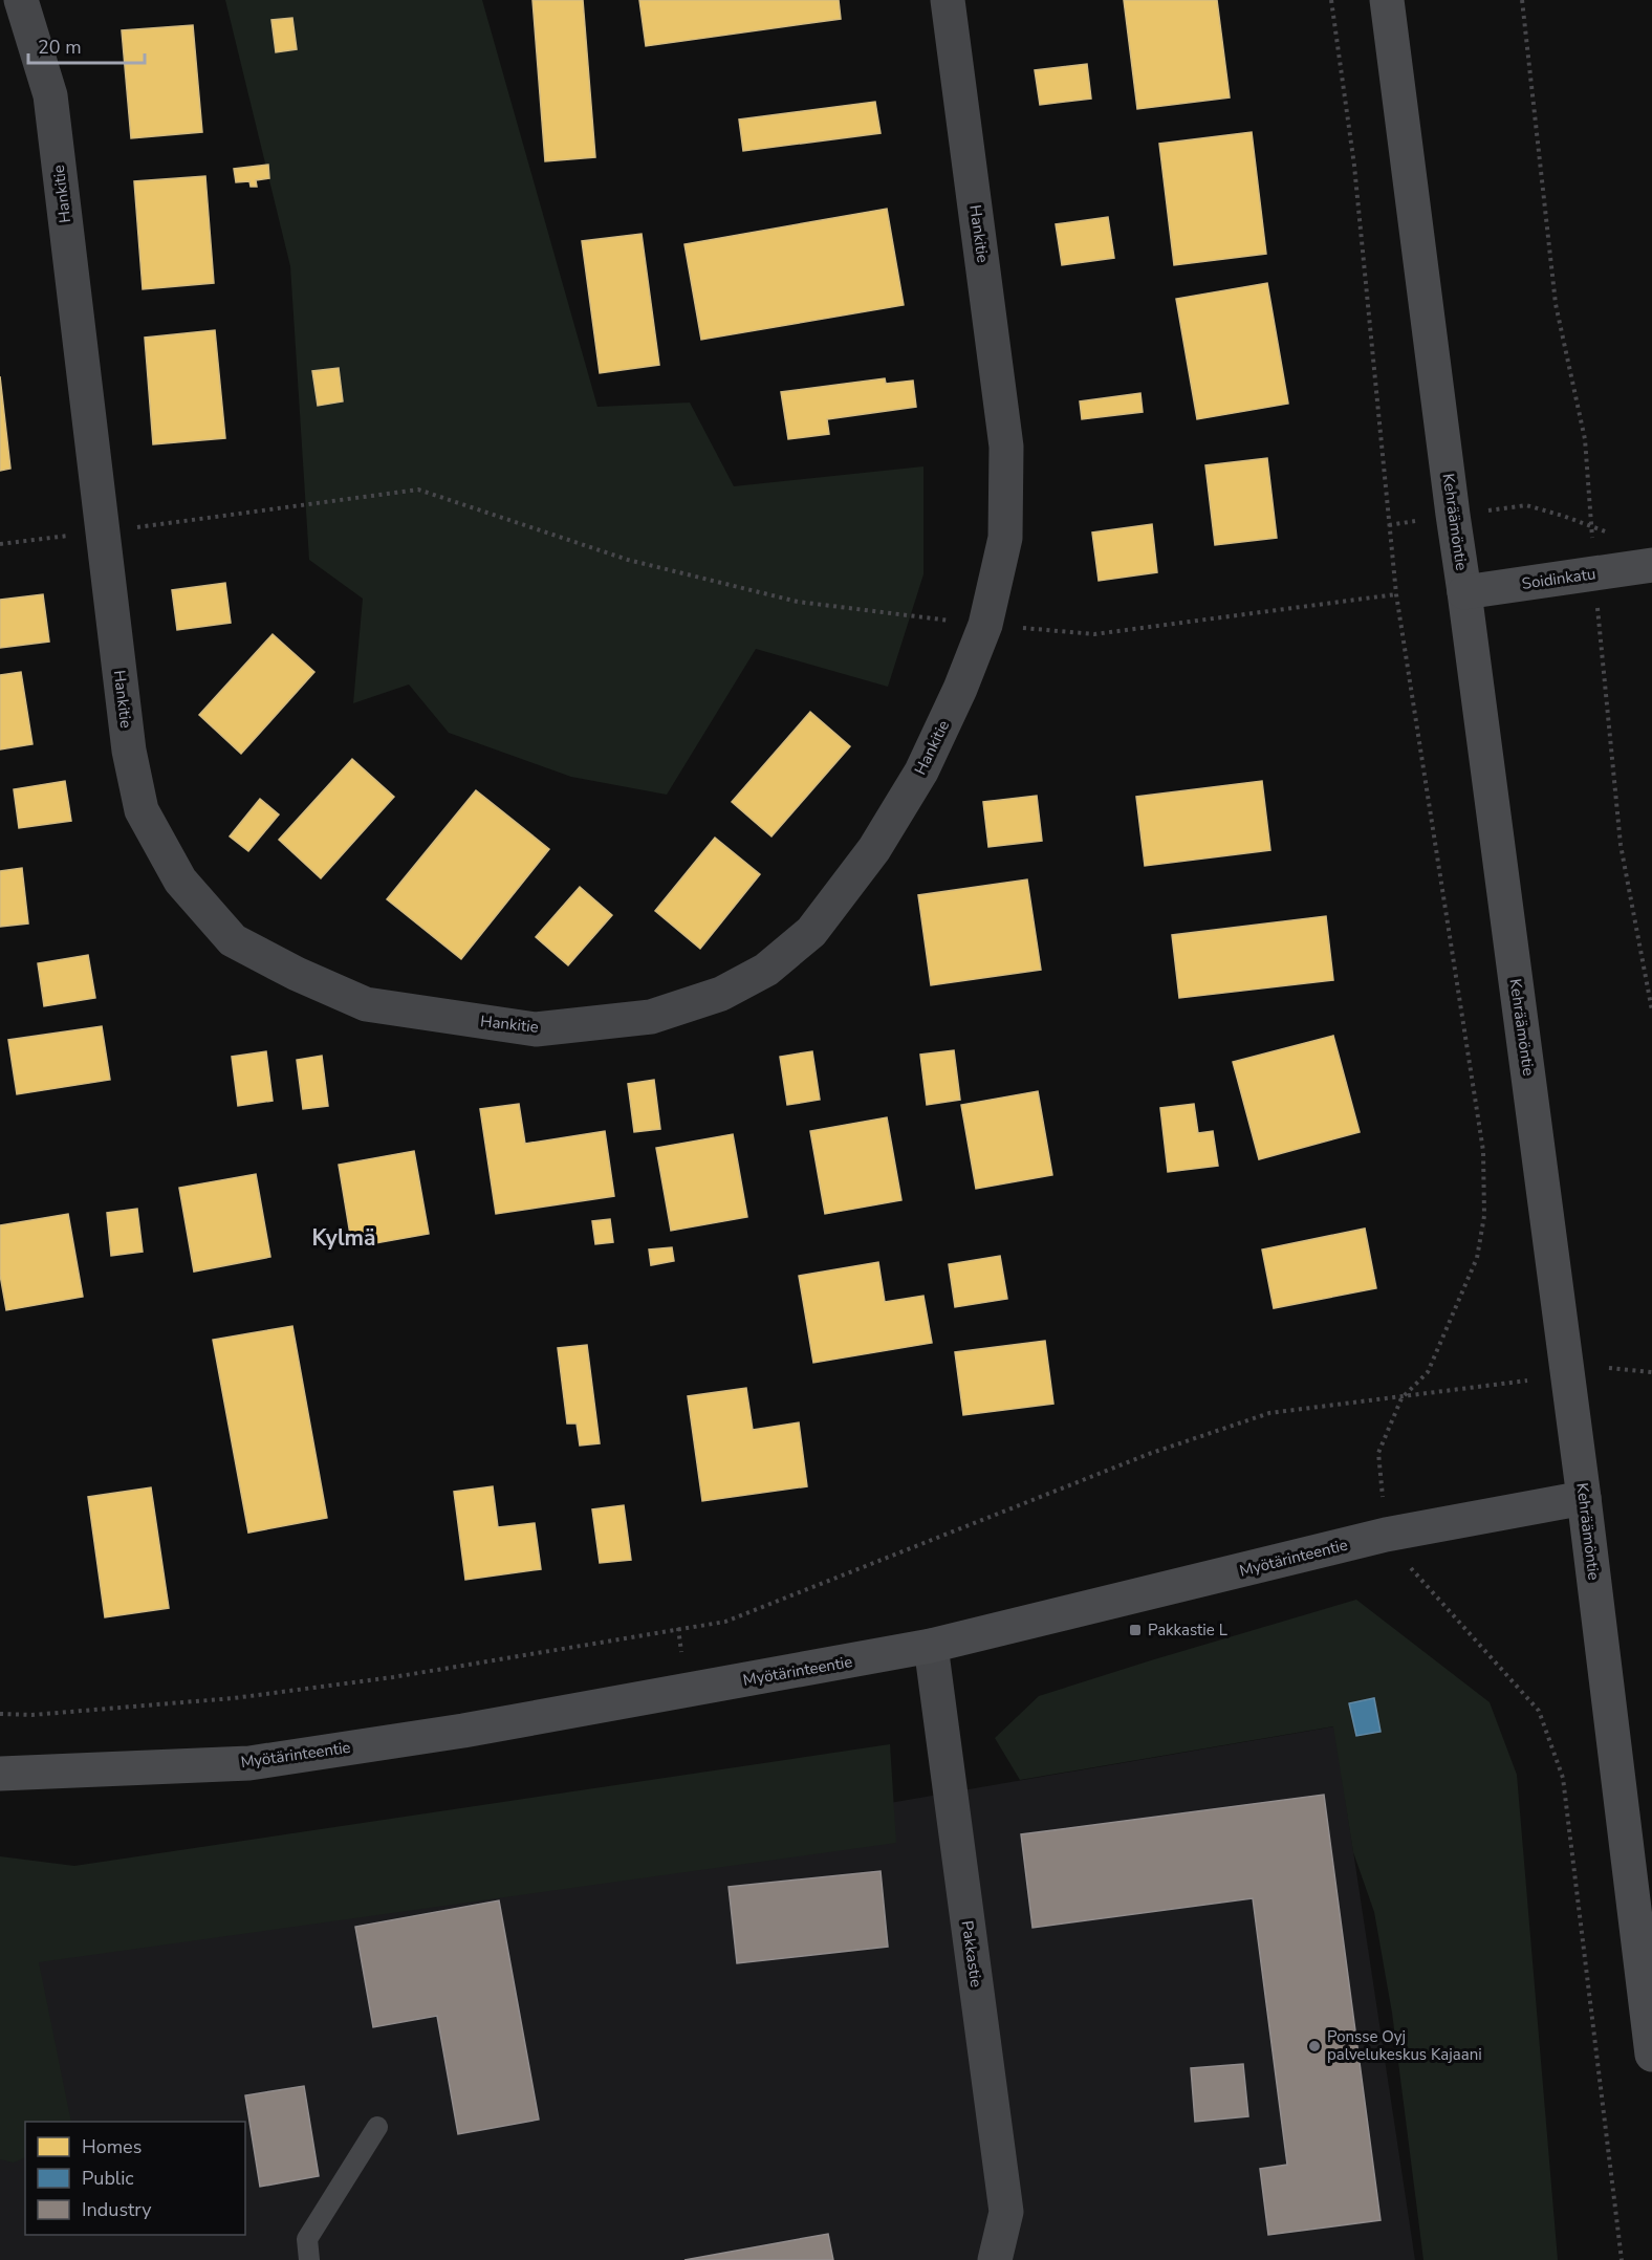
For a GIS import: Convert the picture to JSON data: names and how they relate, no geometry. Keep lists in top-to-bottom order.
{
  "streets": {
    "street": [
      "Hankitie",
      "Kehräämöntie",
      "Soidinkatu",
      "Myötärinteentie",
      "Pakkastie"
    ]
  },
  "crossings": [
    ["Kehräämöntie", "Soidinkatu"],
    ["Kehräämöntie", "Myötärinteentie"],
    ["Myötärinteentie", "Pakkastie"]
  ],
  "districts": ["Kylmä"],
  "places": {
    "transit": ["Pakkastie L"],
    "other": ["Ponsse Oyj palvelukeskus Kajaani"]
  },
  "legend": ["Homes", "Public", "Industry"],
  "scale_bar": "20 m"
}
